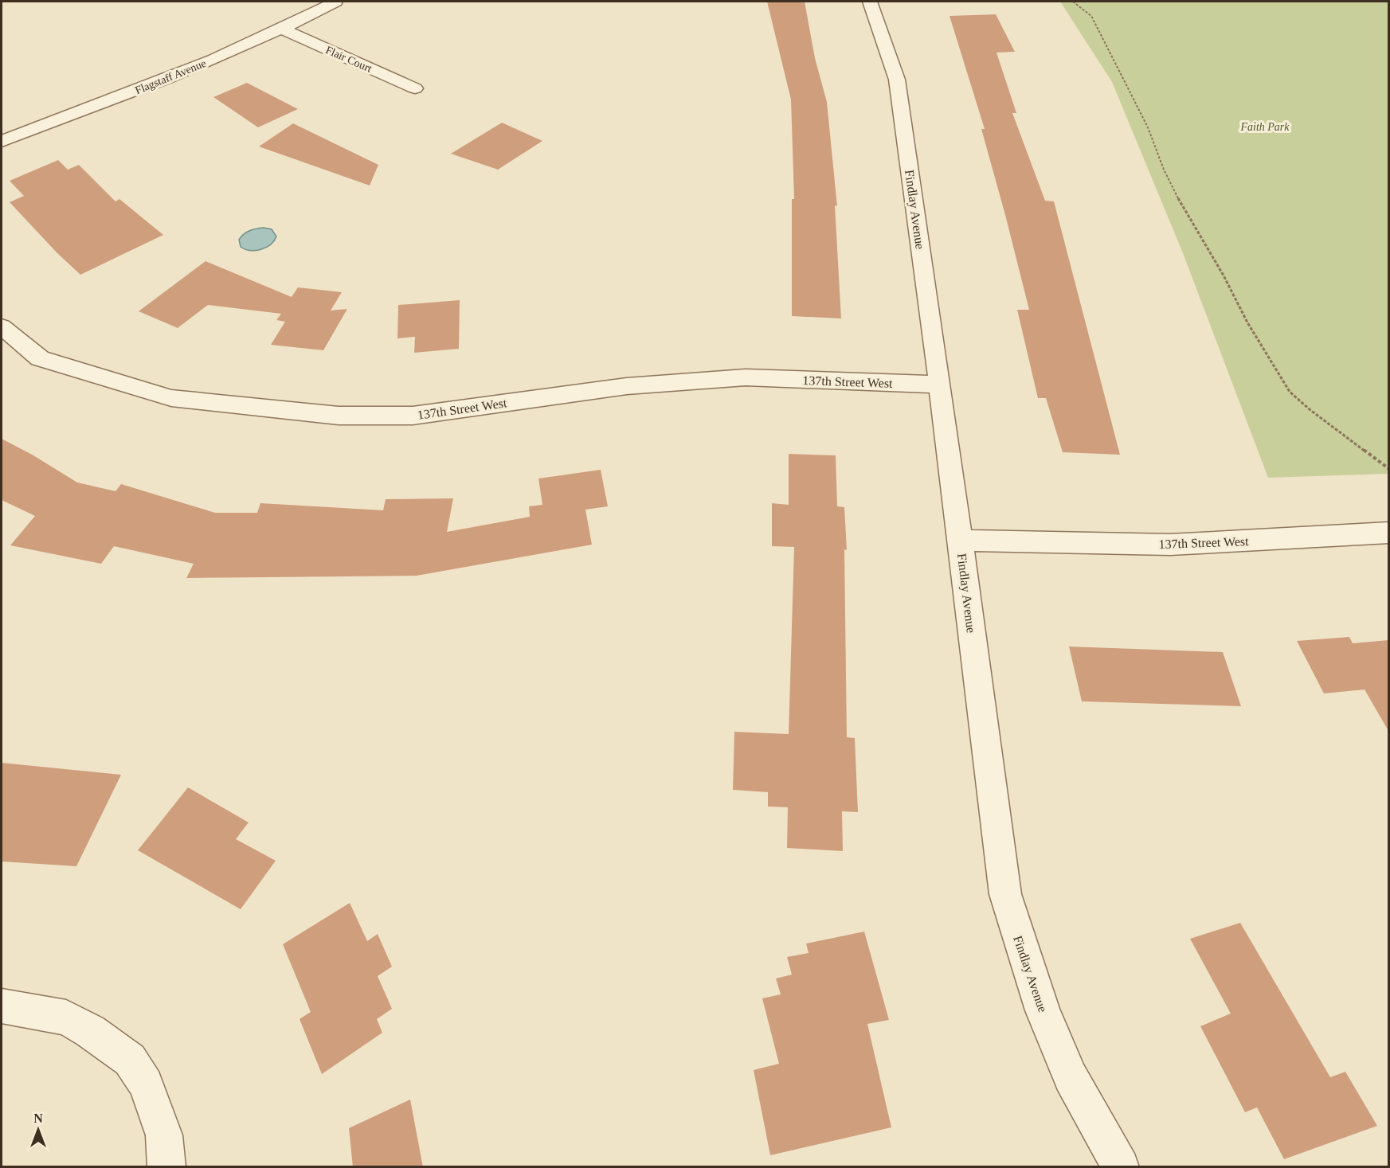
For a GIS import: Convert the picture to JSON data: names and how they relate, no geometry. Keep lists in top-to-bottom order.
{
  "streets": {
    "street": [
      "Flair Court",
      "Flagstaff Avenue",
      "Findlay Avenue",
      "137th Street West"
    ]
  },
  "crossings": [
    ["Flair Court", "Flagstaff Avenue"],
    ["Findlay Avenue", "137th Street West"]
  ],
  "parks": ["Faith Park"],
  "north": "top"
}
